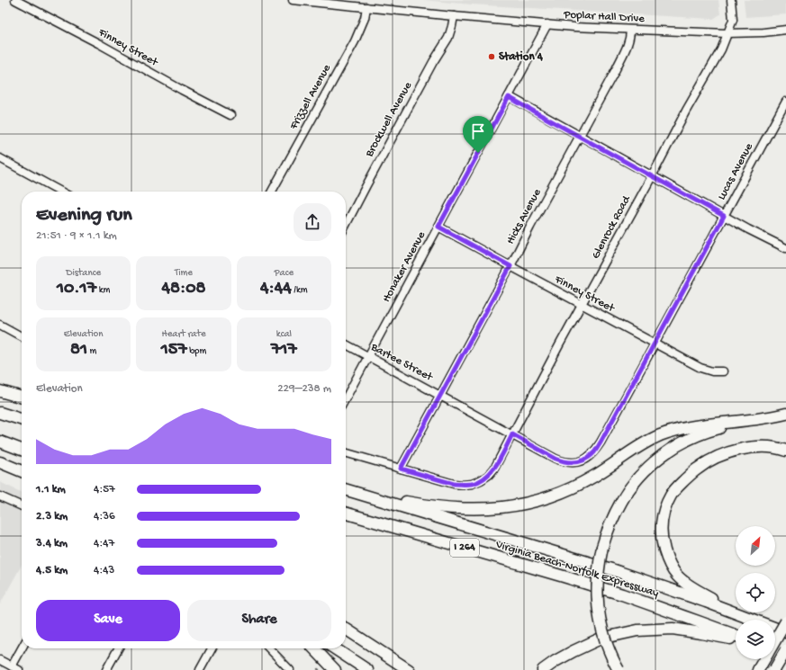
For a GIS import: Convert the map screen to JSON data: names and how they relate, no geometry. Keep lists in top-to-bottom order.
{
  "streets": {
    "highway": ["I 264", "Virginia Beach-Norfolk Expressway"],
    "street": [
      "Poplar Hall Drive",
      "Finney Street",
      "Frizzell Avenue",
      "Brockwell Avenue",
      "Lucas Avenue",
      "Hicks Avenue",
      "Glenrock Road",
      "Honaker Avenue",
      "Bartee Street"
    ]
  },
  "crossings": [
    ["Poplar Hall Drive", "Frizzell Avenue"],
    ["Poplar Hall Drive", "Brockwell Avenue"],
    ["Poplar Hall Drive", "Hicks Avenue"],
    ["Poplar Hall Drive", "Glenrock Road"],
    ["Poplar Hall Drive", "Honaker Avenue"],
    ["Finney Street", "Lucas Avenue"],
    ["Finney Street", "Hicks Avenue"],
    ["Finney Street", "Glenrock Road"],
    ["Finney Street", "Honaker Avenue"],
    ["Lucas Avenue", "Bartee Street"],
    ["Hicks Avenue", "Glenrock Road"],
    ["Hicks Avenue", "Bartee Street"],
    ["Glenrock Road", "Bartee Street"],
    ["Honaker Avenue", "Bartee Street"]
  ],
  "places": ["Station 4"],
  "north": "top right",
  "page": {
    "heading": ["Evening run", "21:51 · 9 × 1.1 km"],
    "stats": [
      ["Distance", "10.17 km"],
      ["Time", "48:08"],
      ["Pace", "4:44 /km"],
      ["Elevation", "81 m"],
      ["Heart rate", "157 bpm"],
      ["kcal", "717"]
    ],
    "chart": ["Elevation", "229–238 m"],
    "list": [
      {
        "name": "1.1 km",
        "note": "4:57"
      },
      {
        "name": "2.3 km",
        "note": "4:36"
      },
      {
        "name": "3.4 km",
        "note": "4:47"
      },
      {
        "name": "4.5 km",
        "note": "4:43"
      }
    ],
    "buttons": ["Save", "Share"]
  }
}
